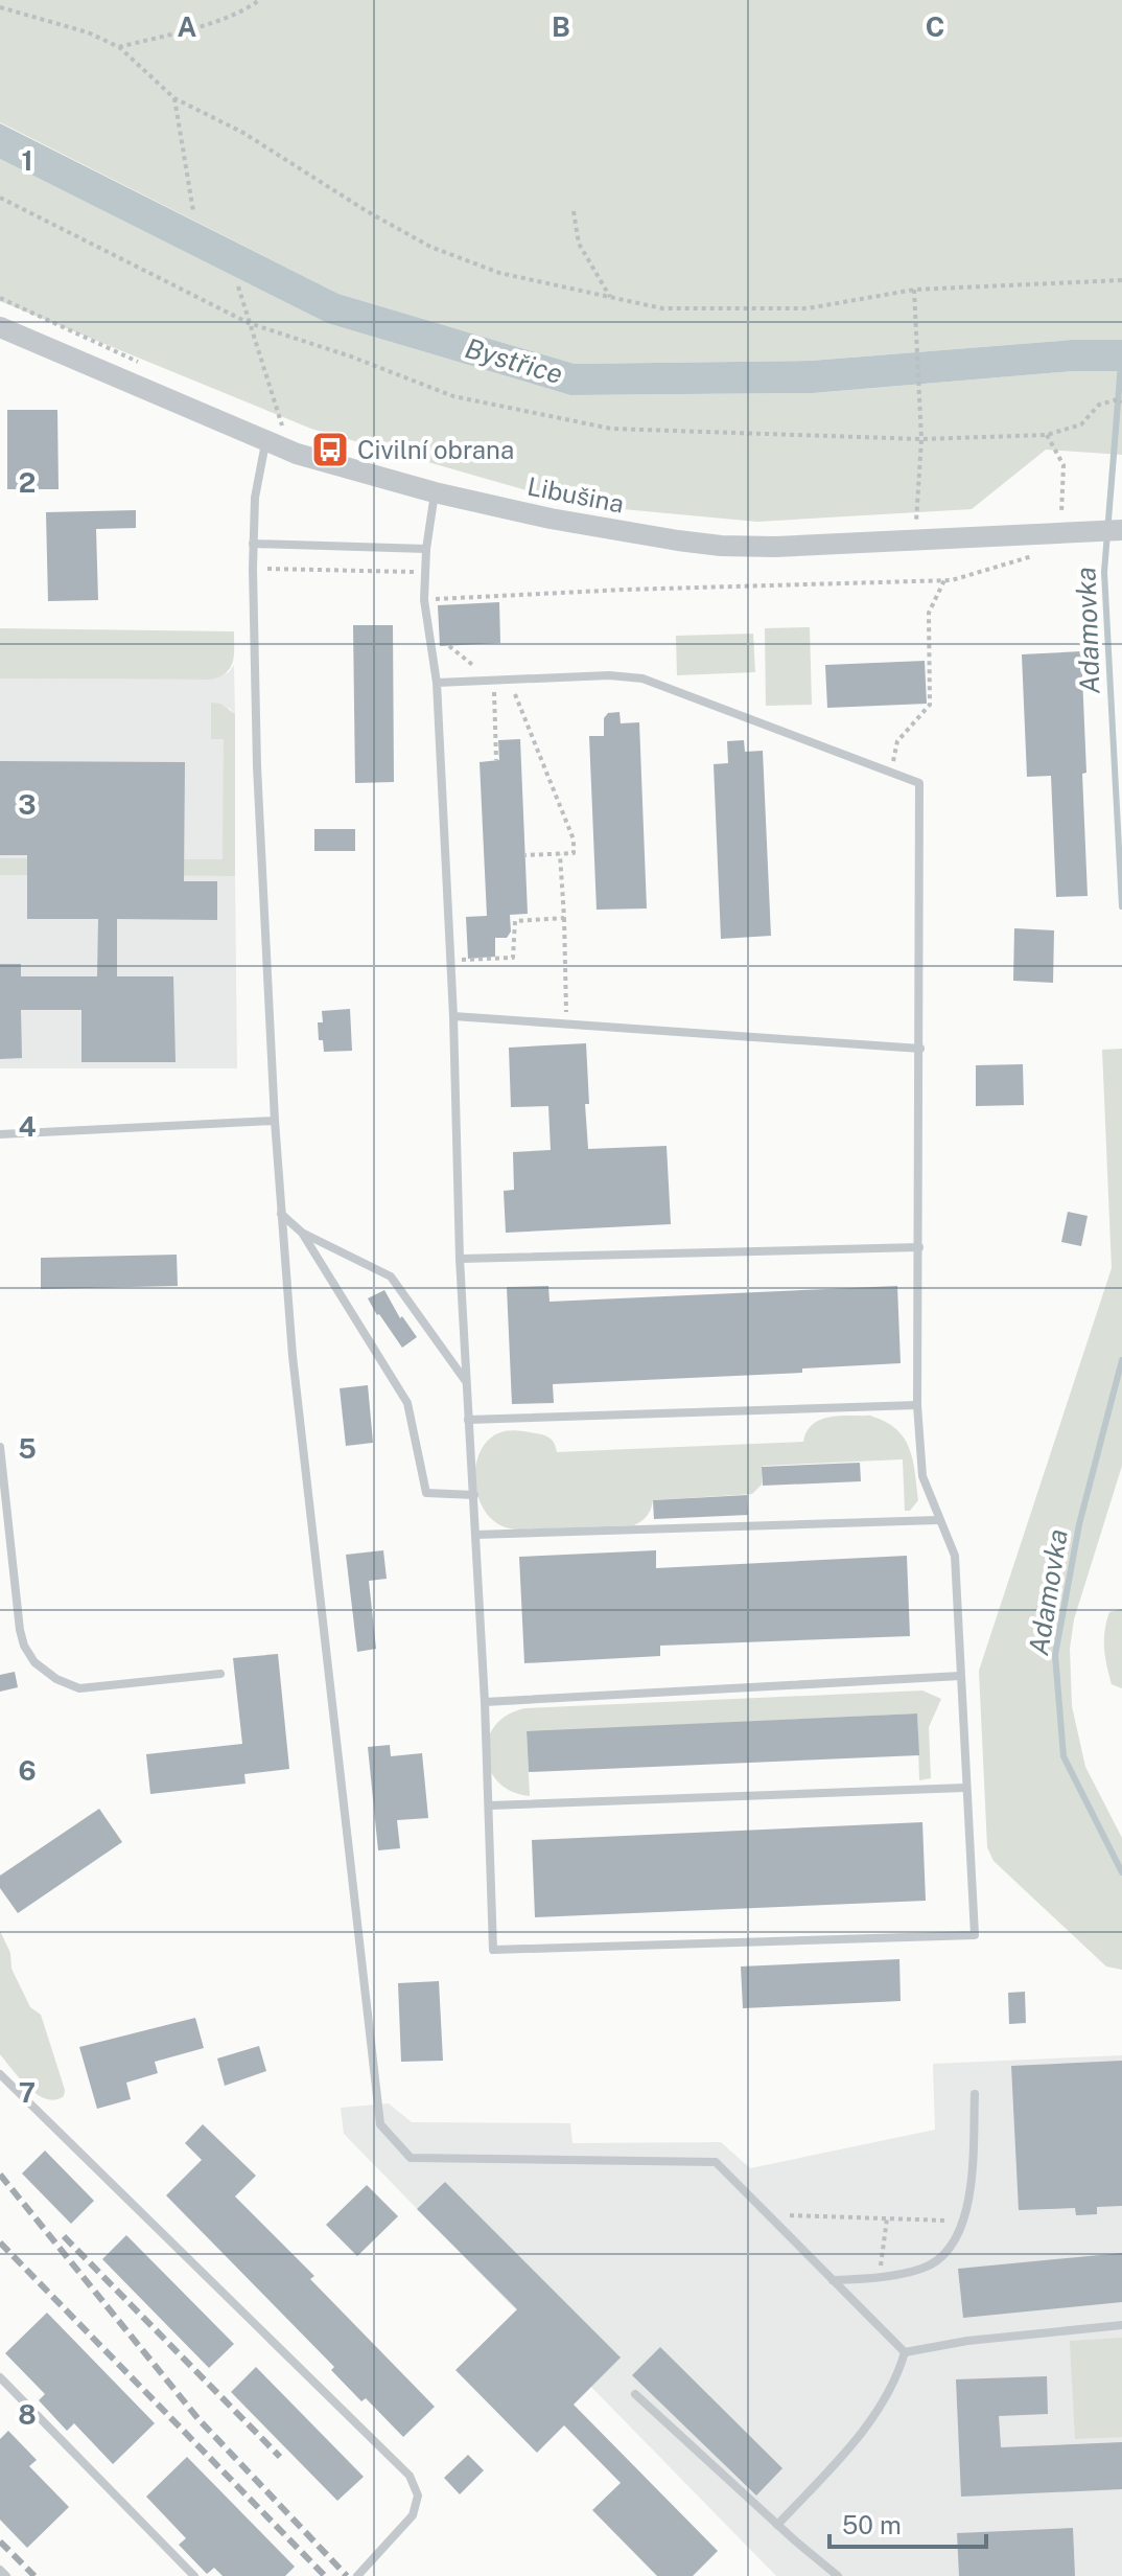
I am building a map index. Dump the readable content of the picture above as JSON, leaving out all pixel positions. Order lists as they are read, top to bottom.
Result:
{
  "streets": {
    "street": ["Libušina"]
  },
  "water": ["Bystřice", "Adamovka"],
  "places": {
    "bus stop": ["Civilní obrana"]
  },
  "scale_bar": "50 m",
  "grid": {
    "columns": ["A", "B", "C"],
    "rows": [
      "1",
      "2",
      "3",
      "4",
      "5",
      "6",
      "7",
      "8"
    ]
  }
}
